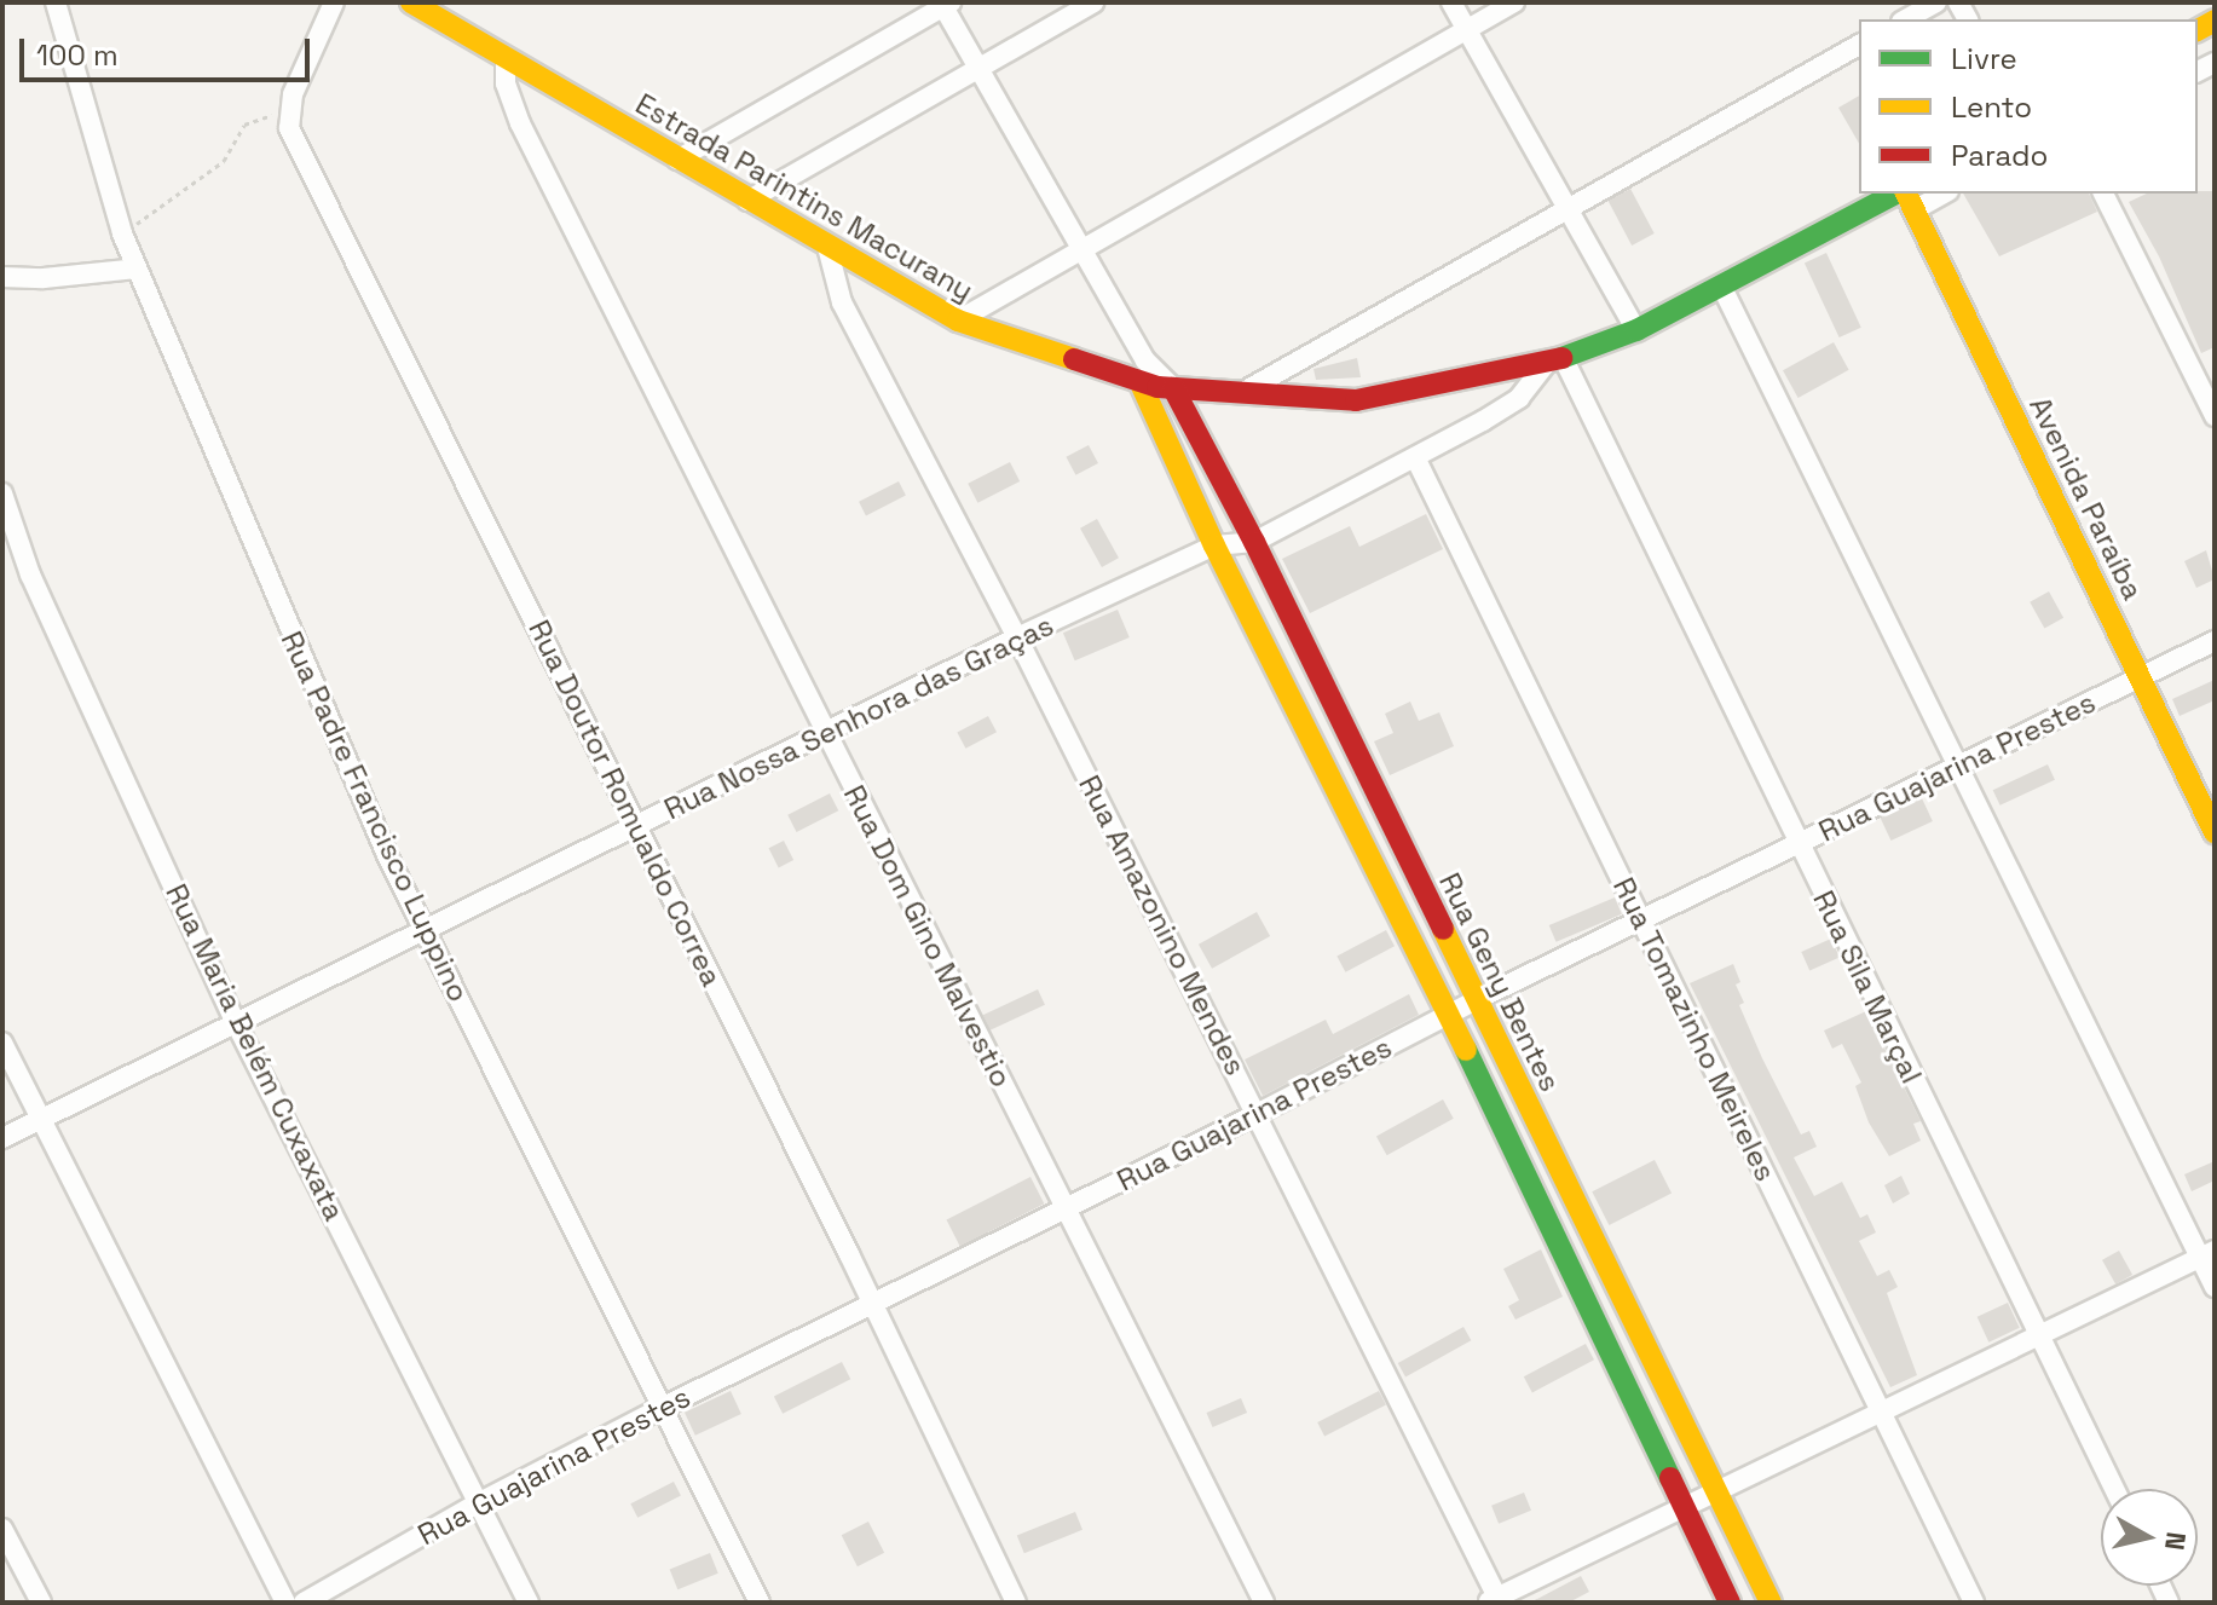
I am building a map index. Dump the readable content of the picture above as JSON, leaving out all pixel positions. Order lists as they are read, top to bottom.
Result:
{
  "streets": {
    "street": [
      "Estrada Parintins Macurany",
      "Avenida Paraíba",
      "Rua Nossa Senhora das Graças",
      "Rua Guajarina Prestes",
      "Rua Doutor Romualdo Correa",
      "Rua Padre Francisco Luppino",
      "Rua Amazonino Mendes",
      "Rua Dom Gino Malvestio",
      "Rua Geny Bentes",
      "Rua Sila Marçal",
      "Rua Tomazinho Meireles",
      "Rua Maria Belém Cuxaxata"
    ]
  },
  "crossings": [
    ["Estrada Parintins Macurany", "Avenida Paraíba"],
    ["Estrada Parintins Macurany", "Rua Nossa Senhora das Graças"],
    ["Estrada Parintins Macurany", "Rua Amazonino Mendes"],
    ["Estrada Parintins Macurany", "Rua Dom Gino Malvestio"],
    ["Estrada Parintins Macurany", "Rua Geny Bentes"],
    ["Estrada Parintins Macurany", "Rua Sila Marçal"],
    ["Avenida Paraíba", "Rua Guajarina Prestes"],
    ["Rua Nossa Senhora das Graças", "Rua Doutor Romualdo Correa"],
    ["Rua Nossa Senhora das Graças", "Rua Padre Francisco Luppino"],
    ["Rua Nossa Senhora das Graças", "Rua Amazonino Mendes"],
    ["Rua Nossa Senhora das Graças", "Rua Dom Gino Malvestio"],
    ["Rua Nossa Senhora das Graças", "Rua Geny Bentes"],
    ["Rua Nossa Senhora das Graças", "Rua Sila Marçal"],
    ["Rua Nossa Senhora das Graças", "Rua Tomazinho Meireles"],
    ["Rua Nossa Senhora das Graças", "Rua Maria Belém Cuxaxata"],
    ["Rua Guajarina Prestes", "Rua Doutor Romualdo Correa"],
    ["Rua Guajarina Prestes", "Rua Padre Francisco Luppino"],
    ["Rua Guajarina Prestes", "Rua Amazonino Mendes"],
    ["Rua Guajarina Prestes", "Rua Dom Gino Malvestio"],
    ["Rua Guajarina Prestes", "Rua Geny Bentes"],
    ["Rua Guajarina Prestes", "Rua Sila Marçal"],
    ["Rua Guajarina Prestes", "Rua Tomazinho Meireles"],
    ["Rua Guajarina Prestes", "Rua Maria Belém Cuxaxata"]
  ],
  "legend": ["Livre", "Lento", "Parado"],
  "scale_bar": "100 m",
  "north": "right"
}
